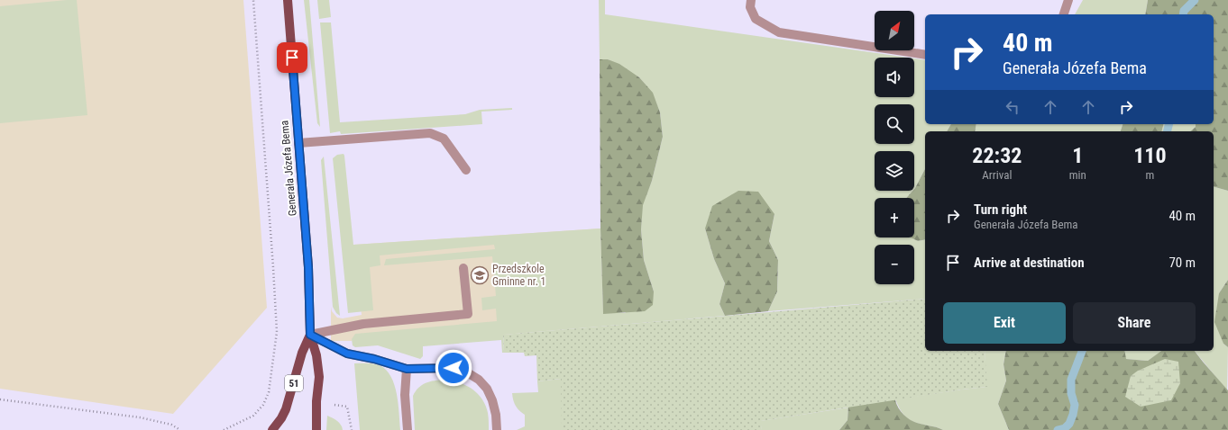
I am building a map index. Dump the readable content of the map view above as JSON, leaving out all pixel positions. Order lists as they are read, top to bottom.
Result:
{
  "streets": {
    "main road": ["Generała Józefa Bema", "51"]
  },
  "places": {
    "school or university": ["Przedszkole Gminne nr. 1"]
  },
  "north": "top right",
  "page": {
    "map_buttons": ["+", "−"],
    "turn": ["40 m", "Generała Józefa Bema"],
    "eta": [
      "22:32",
      "Arrival",
      "1",
      "min",
      "110",
      "m"
    ],
    "list": [
      {
        "name": "Turn right",
        "note": "Generała Józefa Bema",
        "value": "40 m"
      },
      {
        "name": "Arrive at destination",
        "value": "70 m"
      }
    ],
    "buttons": ["Exit", "Share"]
  }
}
